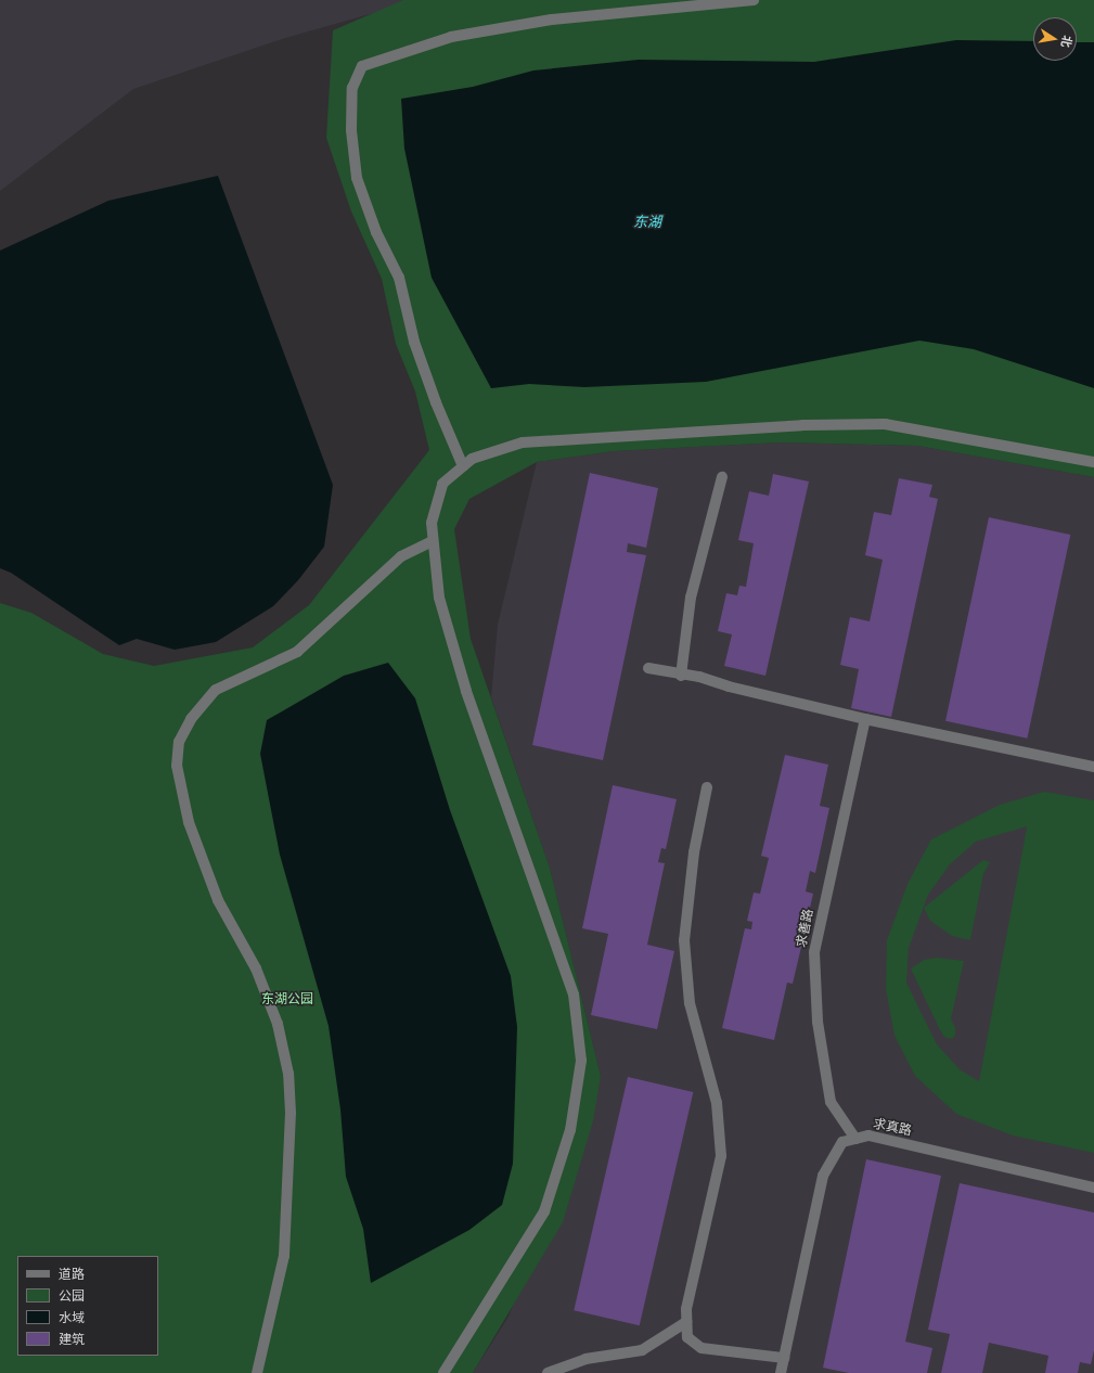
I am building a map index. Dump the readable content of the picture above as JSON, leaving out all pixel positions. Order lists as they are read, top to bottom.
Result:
{
  "streets": {
    "street": ["求善路", "求真路"]
  },
  "crossings": [
    ["求善路", "求真路"]
  ],
  "water": ["东湖"],
  "parks": ["东湖公园"],
  "legend": [
    "道路",
    "公园",
    "水域",
    "建筑"
  ],
  "north": "right"
}
